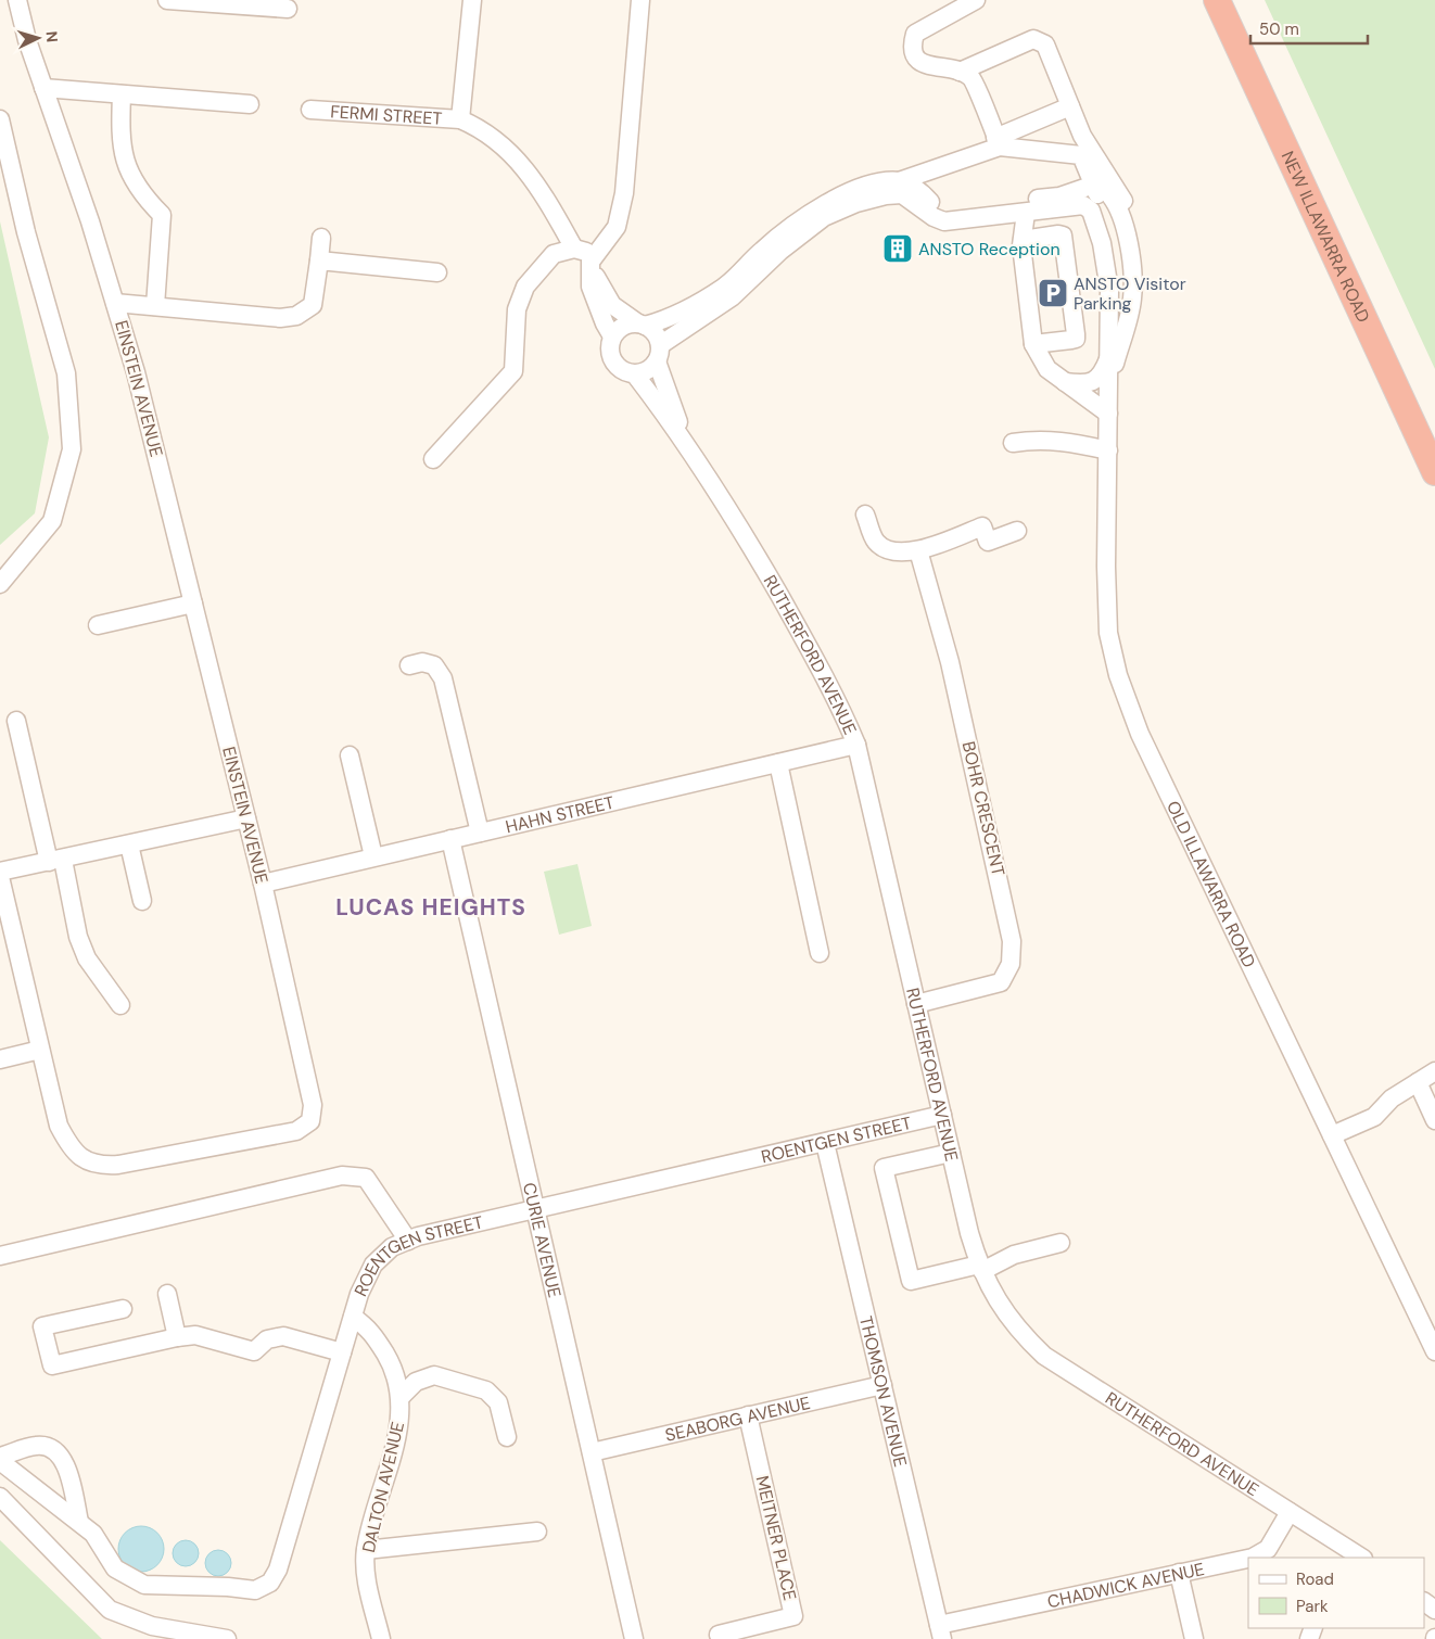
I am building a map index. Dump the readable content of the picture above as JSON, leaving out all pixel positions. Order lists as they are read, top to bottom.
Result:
{
  "streets": {
    "highway": ["NEW ILLAWARRA ROAD"],
    "lane": [
      "FERMI STREET",
      "EINSTEIN AVENUE",
      "RUTHERFORD AVENUE",
      "BOHR CRESCENT",
      "HAHN STREET",
      "OLD ILLAWARRA ROAD",
      "ROENTGEN STREET",
      "CURIE AVENUE",
      "THOMSON AVENUE",
      "SEABORG AVENUE",
      "DALTON AVENUE",
      "MEITNER PLACE",
      "CHADWICK AVENUE"
    ]
  },
  "crossings": [
    ["EINSTEIN AVENUE", "HAHN STREET"],
    ["RUTHERFORD AVENUE", "BOHR CRESCENT"],
    ["RUTHERFORD AVENUE", "HAHN STREET"],
    ["RUTHERFORD AVENUE", "ROENTGEN STREET"],
    ["RUTHERFORD AVENUE", "CHADWICK AVENUE"],
    ["HAHN STREET", "CURIE AVENUE"],
    ["ROENTGEN STREET", "CURIE AVENUE"],
    ["ROENTGEN STREET", "THOMSON AVENUE"],
    ["ROENTGEN STREET", "DALTON AVENUE"],
    ["CURIE AVENUE", "SEABORG AVENUE"],
    ["THOMSON AVENUE", "SEABORG AVENUE"],
    ["THOMSON AVENUE", "CHADWICK AVENUE"],
    ["SEABORG AVENUE", "MEITNER PLACE"]
  ],
  "districts": ["LUCAS HEIGHTS"],
  "places": {
    "building": ["ANSTO Reception"],
    "parking": ["ANSTO Visitor Parking"]
  },
  "legend": ["Road", "Park"],
  "scale_bar": "50 m",
  "north": "right"
}
